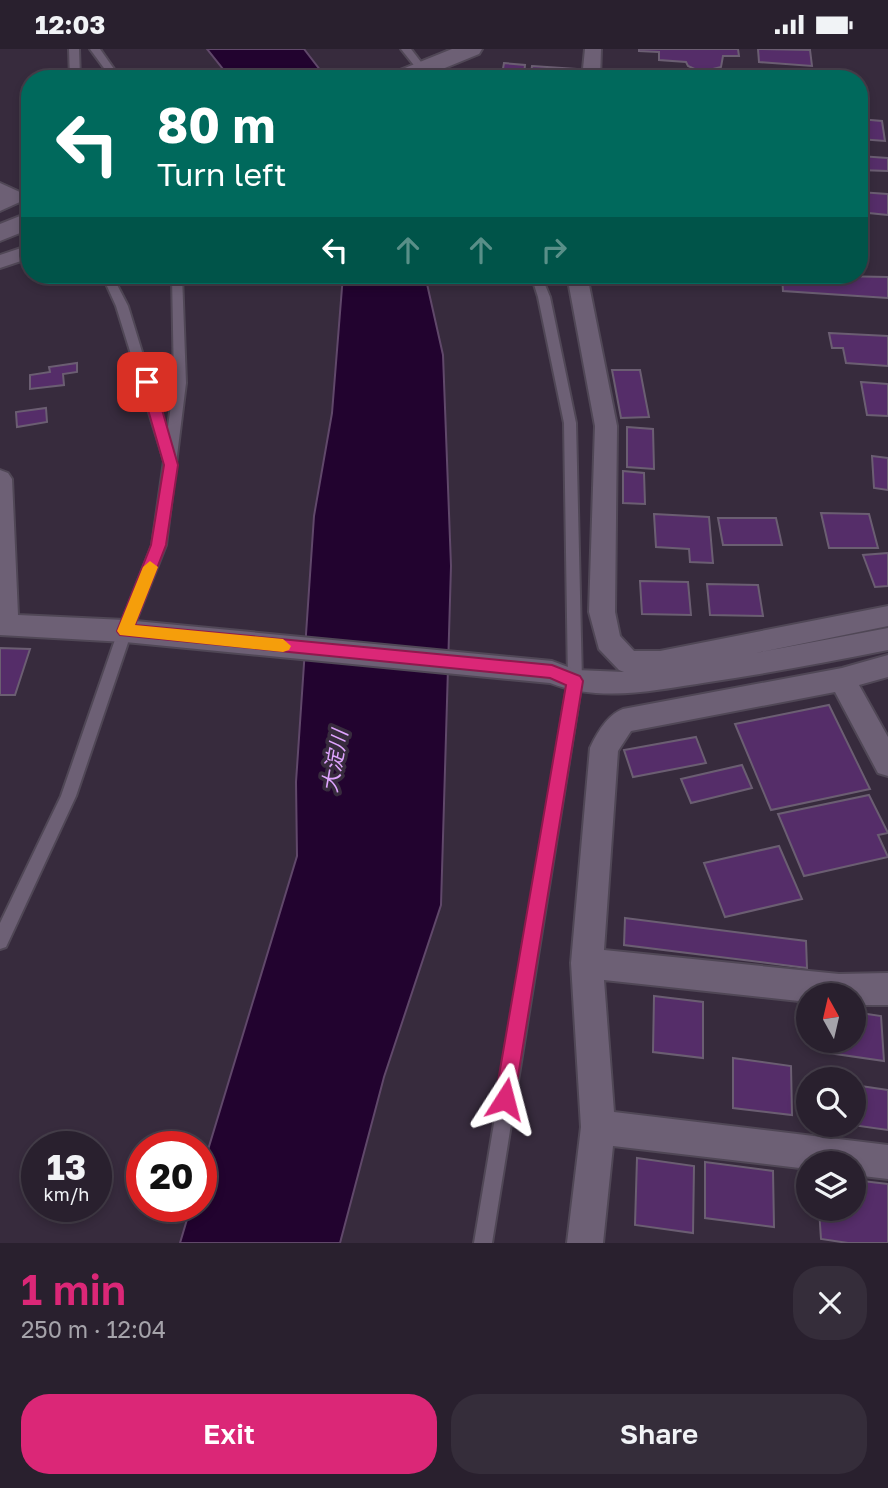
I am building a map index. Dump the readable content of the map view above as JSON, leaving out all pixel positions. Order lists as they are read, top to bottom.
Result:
{
  "water": ["大淀川"],
  "north": "top",
  "page": {
    "status": "12:03",
    "turn": ["80 m", "Turn left"],
    "speed": "13 km/h",
    "limit": "20",
    "heading": ["1 min", "250 m · 12:04"],
    "buttons": ["Exit", "Share"]
  }
}
